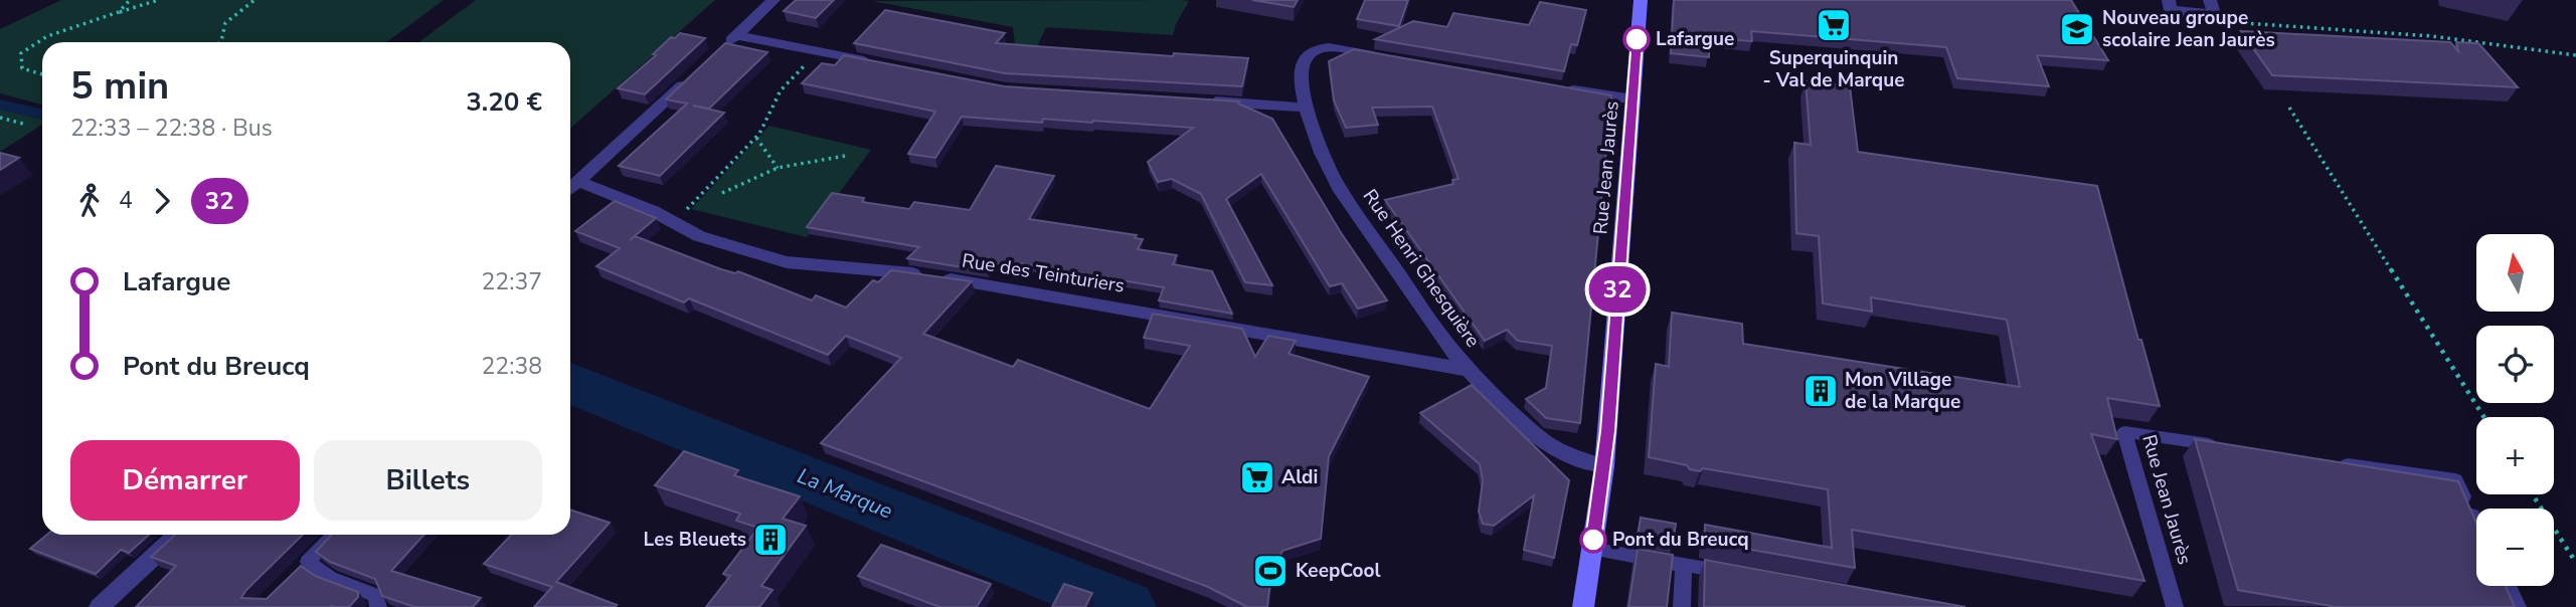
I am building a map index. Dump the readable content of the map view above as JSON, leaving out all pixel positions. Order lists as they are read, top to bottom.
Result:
{
  "streets": {
    "main road": ["Rue Jean Jaurès"],
    "street": ["Rue Henri Ghesquière", "Rue des Teinturiers"]
  },
  "crossings": [
    ["Rue Jean Jaurès", "Rue Henri Ghesquière"],
    ["Rue Henri Ghesquière", "Rue des Teinturiers"]
  ],
  "water": ["La Marque"],
  "places": {
    "supermarket": ["Superquinquin - Val de Marque", "Aldi"],
    "school or university": ["Nouveau groupe scolaire Jean Jaurès"],
    "other": ["Lafargue", "Pont du Breucq"],
    "building": ["Mon Village de la Marque", "Les Bleuets"],
    "sports": ["KeepCool"]
  },
  "lines": ["bus line 32"],
  "north": "top",
  "page": {
    "on_map": "32",
    "heading": ["5 min", "22:33 – 22:38 · Bus", "3.20 €"],
    "legs": ["4", "32"],
    "map_buttons": ["+", "−"],
    "list": [
      {
        "name": "Lafargue",
        "value": "22:37"
      },
      {
        "name": "Pont du Breucq",
        "value": "22:38"
      }
    ],
    "buttons": ["Démarrer", "Billets"]
  }
}
